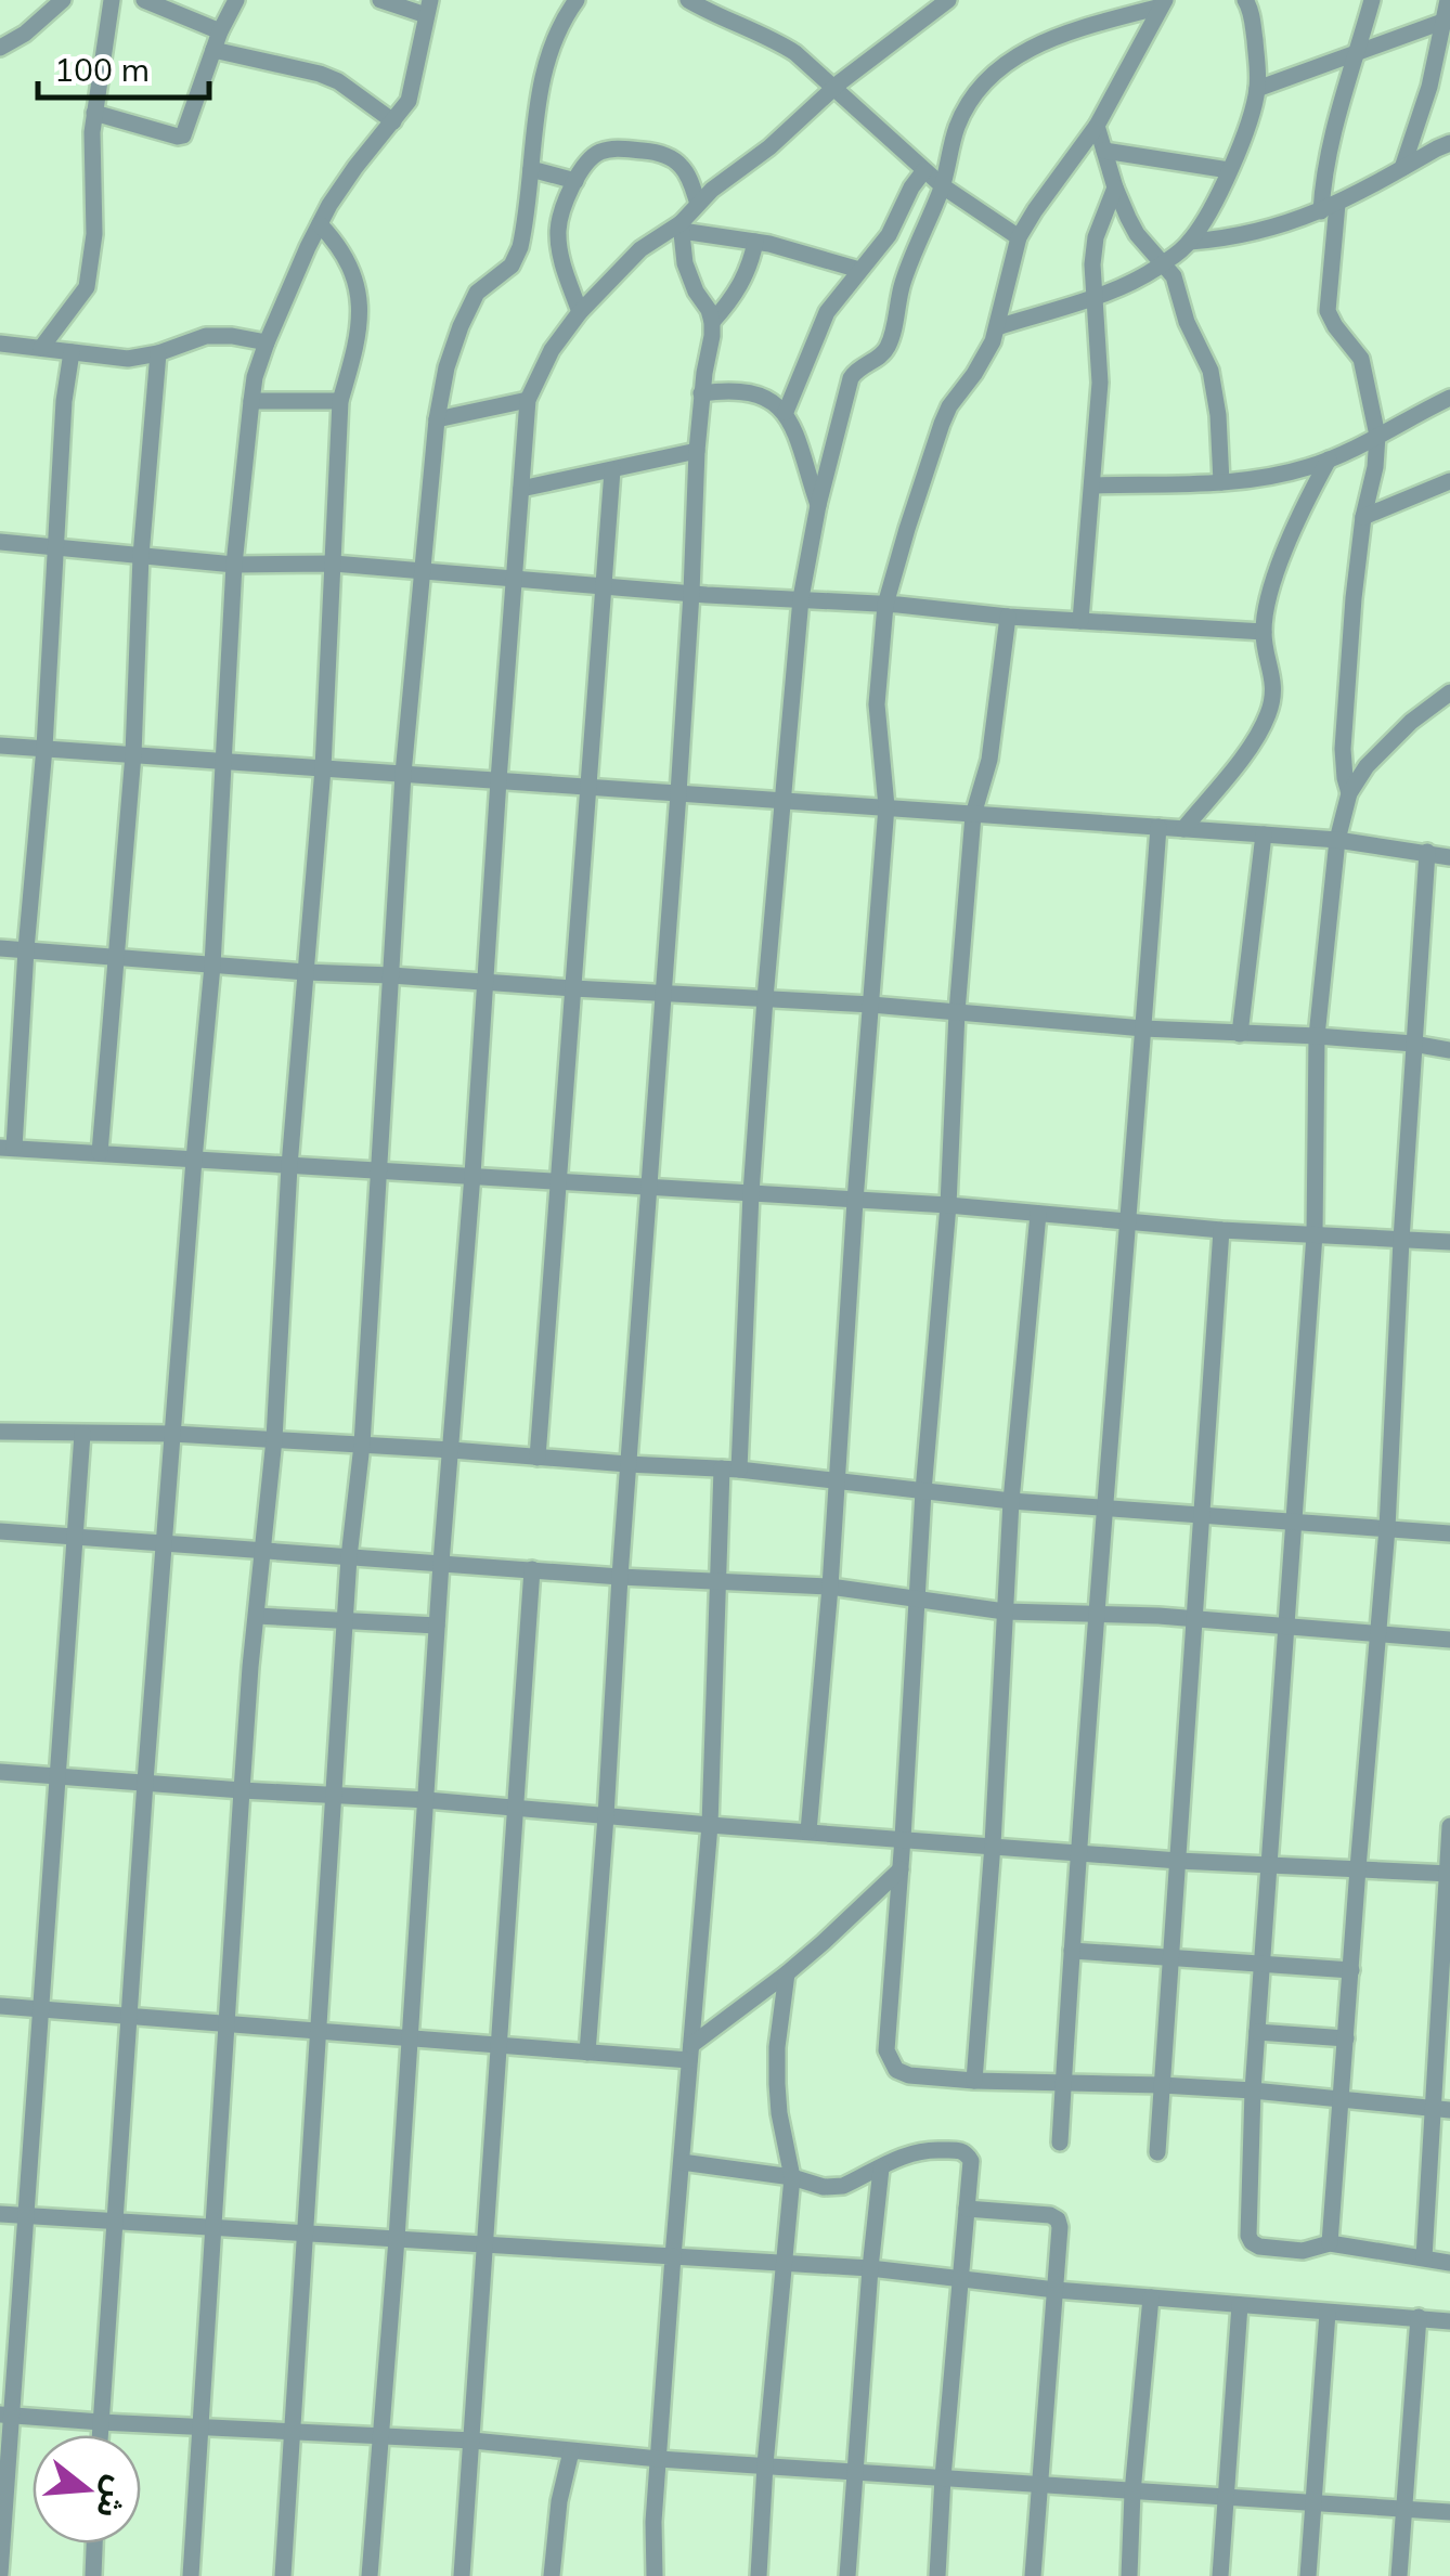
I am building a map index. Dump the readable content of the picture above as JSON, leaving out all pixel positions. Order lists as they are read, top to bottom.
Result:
{
  "scale_bar": "100 m",
  "north": "right"
}
